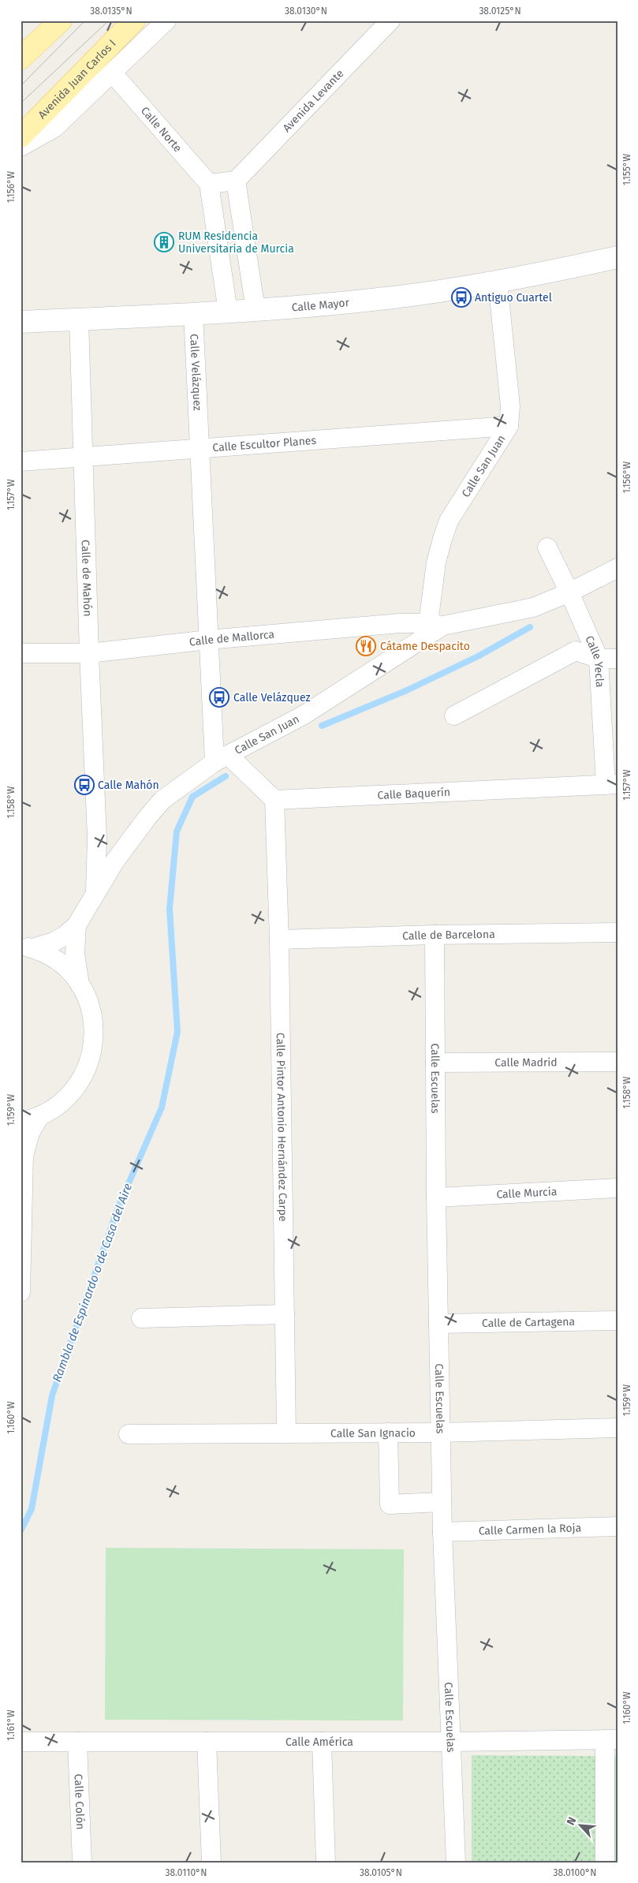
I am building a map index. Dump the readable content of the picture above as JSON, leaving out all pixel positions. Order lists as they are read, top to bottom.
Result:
{
  "streets": {
    "main road": ["Avenida Juan Carlos I", "Calle Mayor"],
    "street": [
      "Avenida Levante",
      "Calle Norte",
      "Calle Velázquez",
      "Calle Escultor Planes",
      "Calle San Juan",
      "Calle de Mahón",
      "Calle de Mallorca",
      "Calle Yecla",
      "Calle Baquerín",
      "Calle de Barcelona",
      "Calle Madrid",
      "Calle Escuelas",
      "Calle Pintor Antonio Hernández Carpe",
      "Calle Murcia",
      "Calle de Cartagena",
      "Calle San Ignacio",
      "Calle Carmen la Roja",
      "Calle América",
      "Calle Colón"
    ]
  },
  "crossings": [
    ["Calle Mayor", "Calle Velázquez"],
    ["Calle Mayor", "Calle San Juan"],
    ["Calle Mayor", "Calle de Mahón"],
    ["Calle Velázquez", "Calle Escultor Planes"],
    ["Calle Velázquez", "Calle San Juan"],
    ["Calle Velázquez", "Calle de Mallorca"],
    ["Calle Escultor Planes", "Calle San Juan"],
    ["Calle Escultor Planes", "Calle de Mahón"],
    ["Calle San Juan", "Calle de Mahón"],
    ["Calle San Juan", "Calle de Mallorca"],
    ["Calle San Juan", "Calle Yecla"],
    ["Calle de Mahón", "Calle de Mallorca"],
    ["Calle Yecla", "Calle Baquerín"],
    ["Calle Baquerín", "Calle Pintor Antonio Hernández Carpe"],
    ["Calle de Barcelona", "Calle Escuelas"],
    ["Calle de Barcelona", "Calle Pintor Antonio Hernández Carpe"],
    ["Calle Madrid", "Calle Escuelas"],
    ["Calle Escuelas", "Calle Murcia"],
    ["Calle Escuelas", "Calle de Cartagena"],
    ["Calle Escuelas", "Calle San Ignacio"],
    ["Calle Escuelas", "Calle Carmen la Roja"],
    ["Calle Escuelas", "Calle América"],
    ["Calle Pintor Antonio Hernández Carpe", "Calle San Ignacio"],
    ["Calle América", "Calle Colón"]
  ],
  "water": ["Rambla de Espinardo o de Casa del Aire"],
  "places": {
    "building": ["RUM Residencia Universitaria de Murcia"],
    "bus stop": ["Antiguo Cuartel", "Calle Velázquez", "Calle Mahón"],
    "restaurant": ["Cátame Despacito"]
  },
  "north": "top left",
  "coordinates": [
    "38.0135°N",
    "38.0130°N",
    "38.0125°N",
    "1.155°W",
    "1.156°W",
    "1.157°W",
    "1.158°W",
    "1.159°W",
    "1.160°W",
    "1.161°W",
    "38.0110°N",
    "38.0105°N",
    "38.0100°N"
  ]
}
